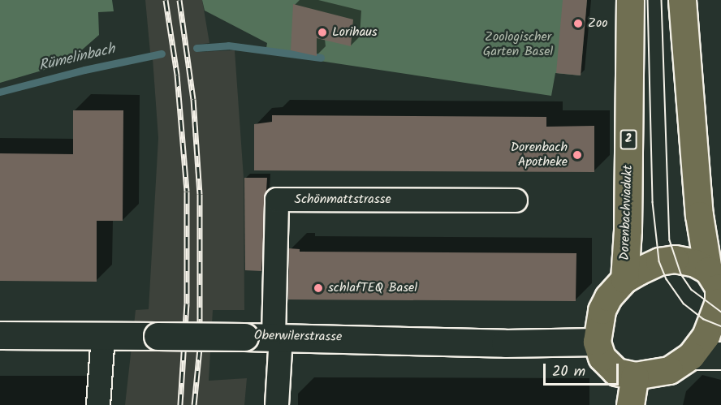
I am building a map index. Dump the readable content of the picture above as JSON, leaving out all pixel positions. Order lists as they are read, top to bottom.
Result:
{
  "streets": {
    "main road": ["2", "Dorenbachviadukt", "Oberwilerstrasse"],
    "street": ["Schönmattstrasse"]
  },
  "crossings": [
    ["Schönmattstrasse", "Oberwilerstrasse"],
    ["Dorenbachviadukt", "Oberwilerstrasse"]
  ],
  "water": ["Rümelinbach"],
  "parks": ["Zoologischer Garten Basel"],
  "places": [
    "Zoo",
    "Lorihaus",
    "Dorenbach Apotheke",
    "schlafTEQ Basel"
  ],
  "scale_bar": "20 m"
}
